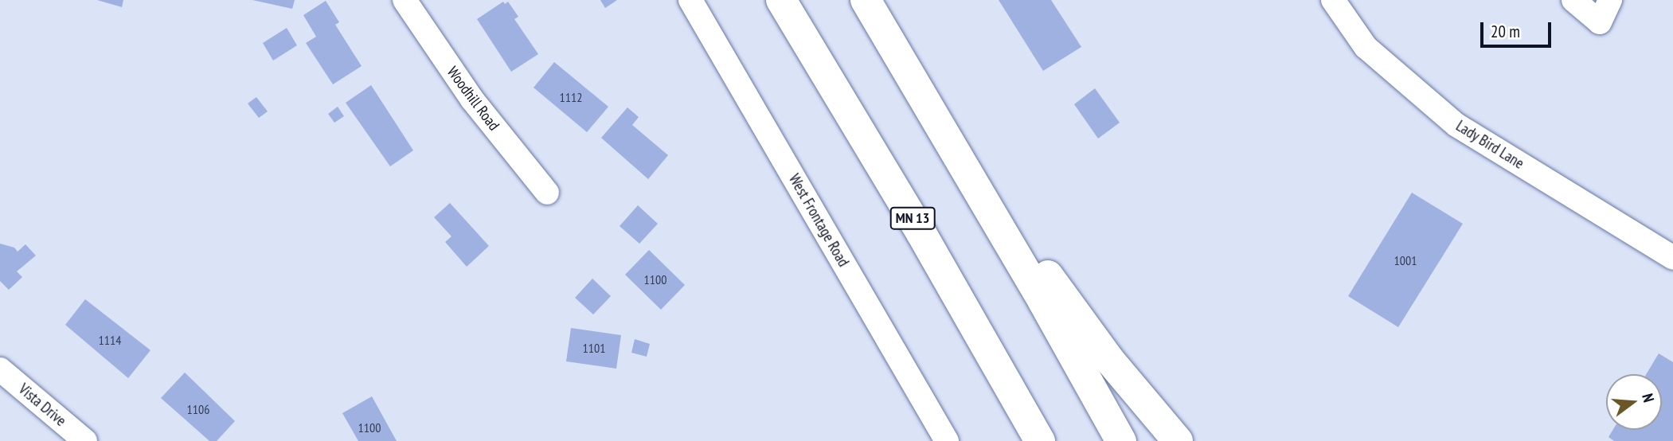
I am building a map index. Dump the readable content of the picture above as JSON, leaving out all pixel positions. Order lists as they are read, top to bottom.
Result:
{
  "streets": {
    "highway": ["MN 13"],
    "street": [
      "Woodhill Road",
      "Lady Bird Lane",
      "West Frontage Road",
      "Vista Drive"
    ]
  },
  "house_numbers": [
    "1112",
    "1001",
    "1100",
    "1114",
    "1101",
    "1106",
    "1100"
  ],
  "scale_bar": "20 m",
  "north": "right"
}
